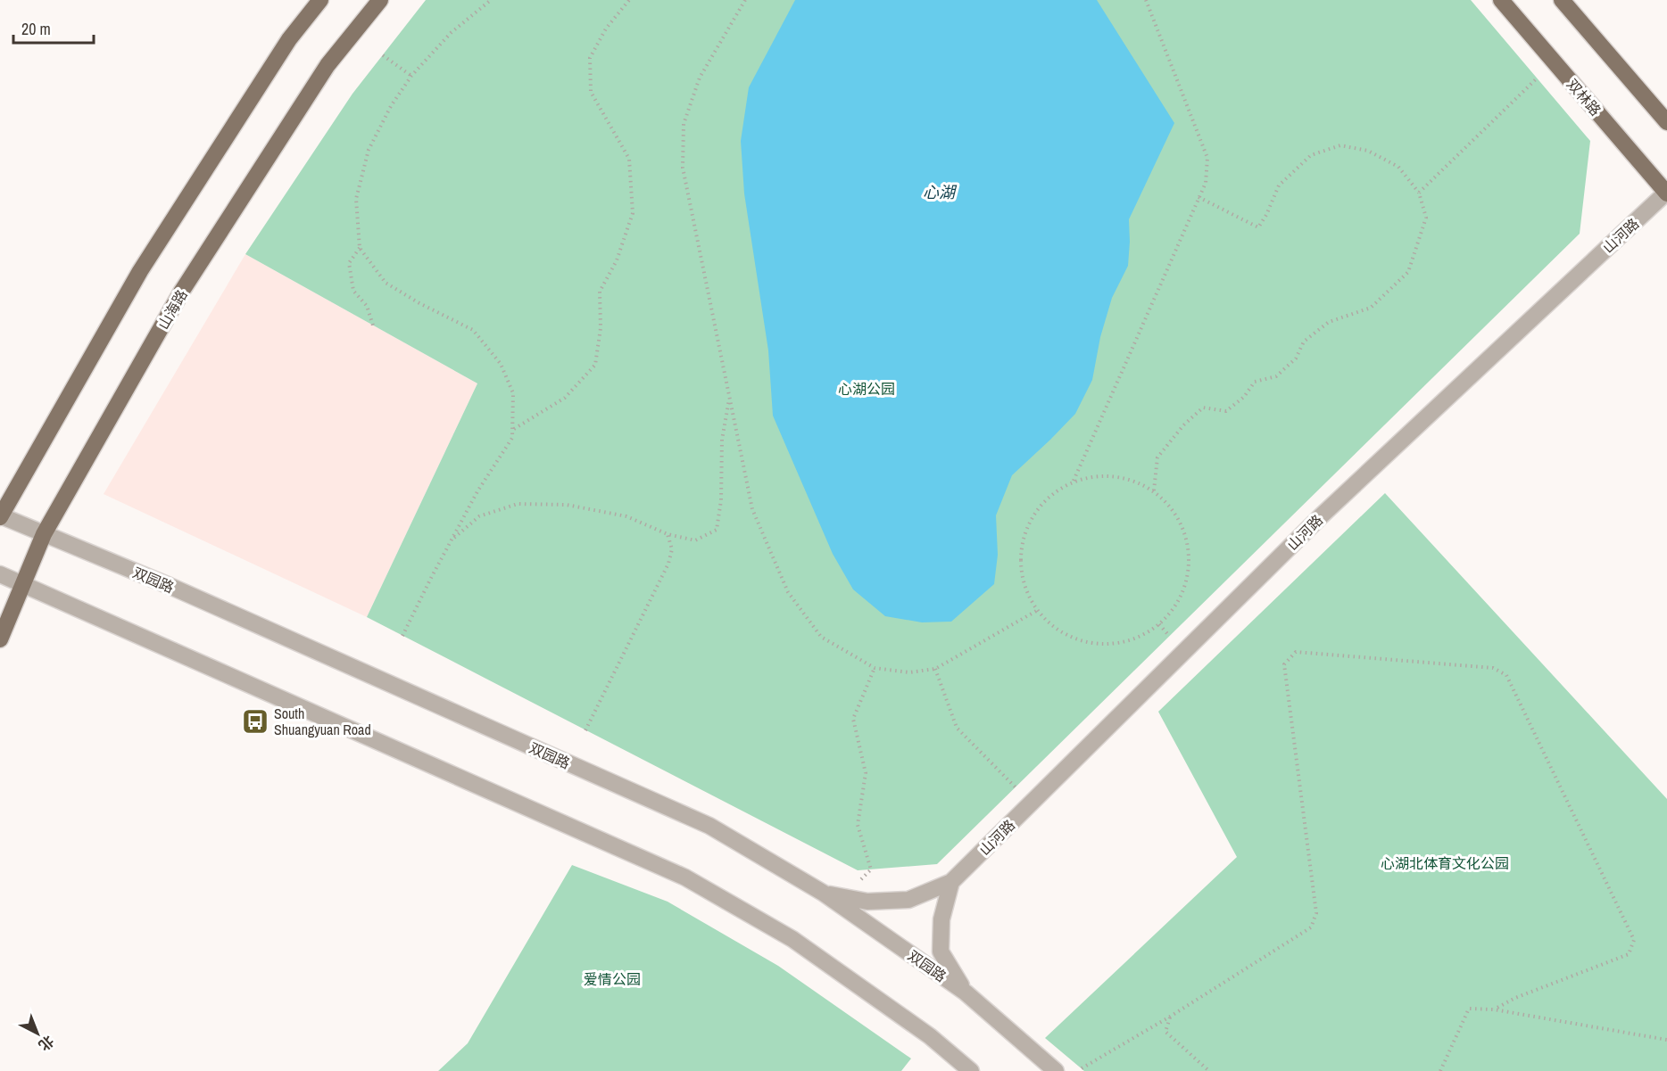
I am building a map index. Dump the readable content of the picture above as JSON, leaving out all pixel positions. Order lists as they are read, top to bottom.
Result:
{
  "streets": {
    "main road": ["双林路", "山海路"],
    "street": ["山河路", "双园路"]
  },
  "crossings": [
    ["双林路", "山河路"],
    ["山海路", "双园路"]
  ],
  "water": ["心湖"],
  "parks": ["心湖公园", "心湖北体育文化公园", "爱情公园"],
  "places": {
    "bus stop": ["South Shuangyuan Road"]
  },
  "scale_bar": "20 m",
  "north": "bottom right"
}
